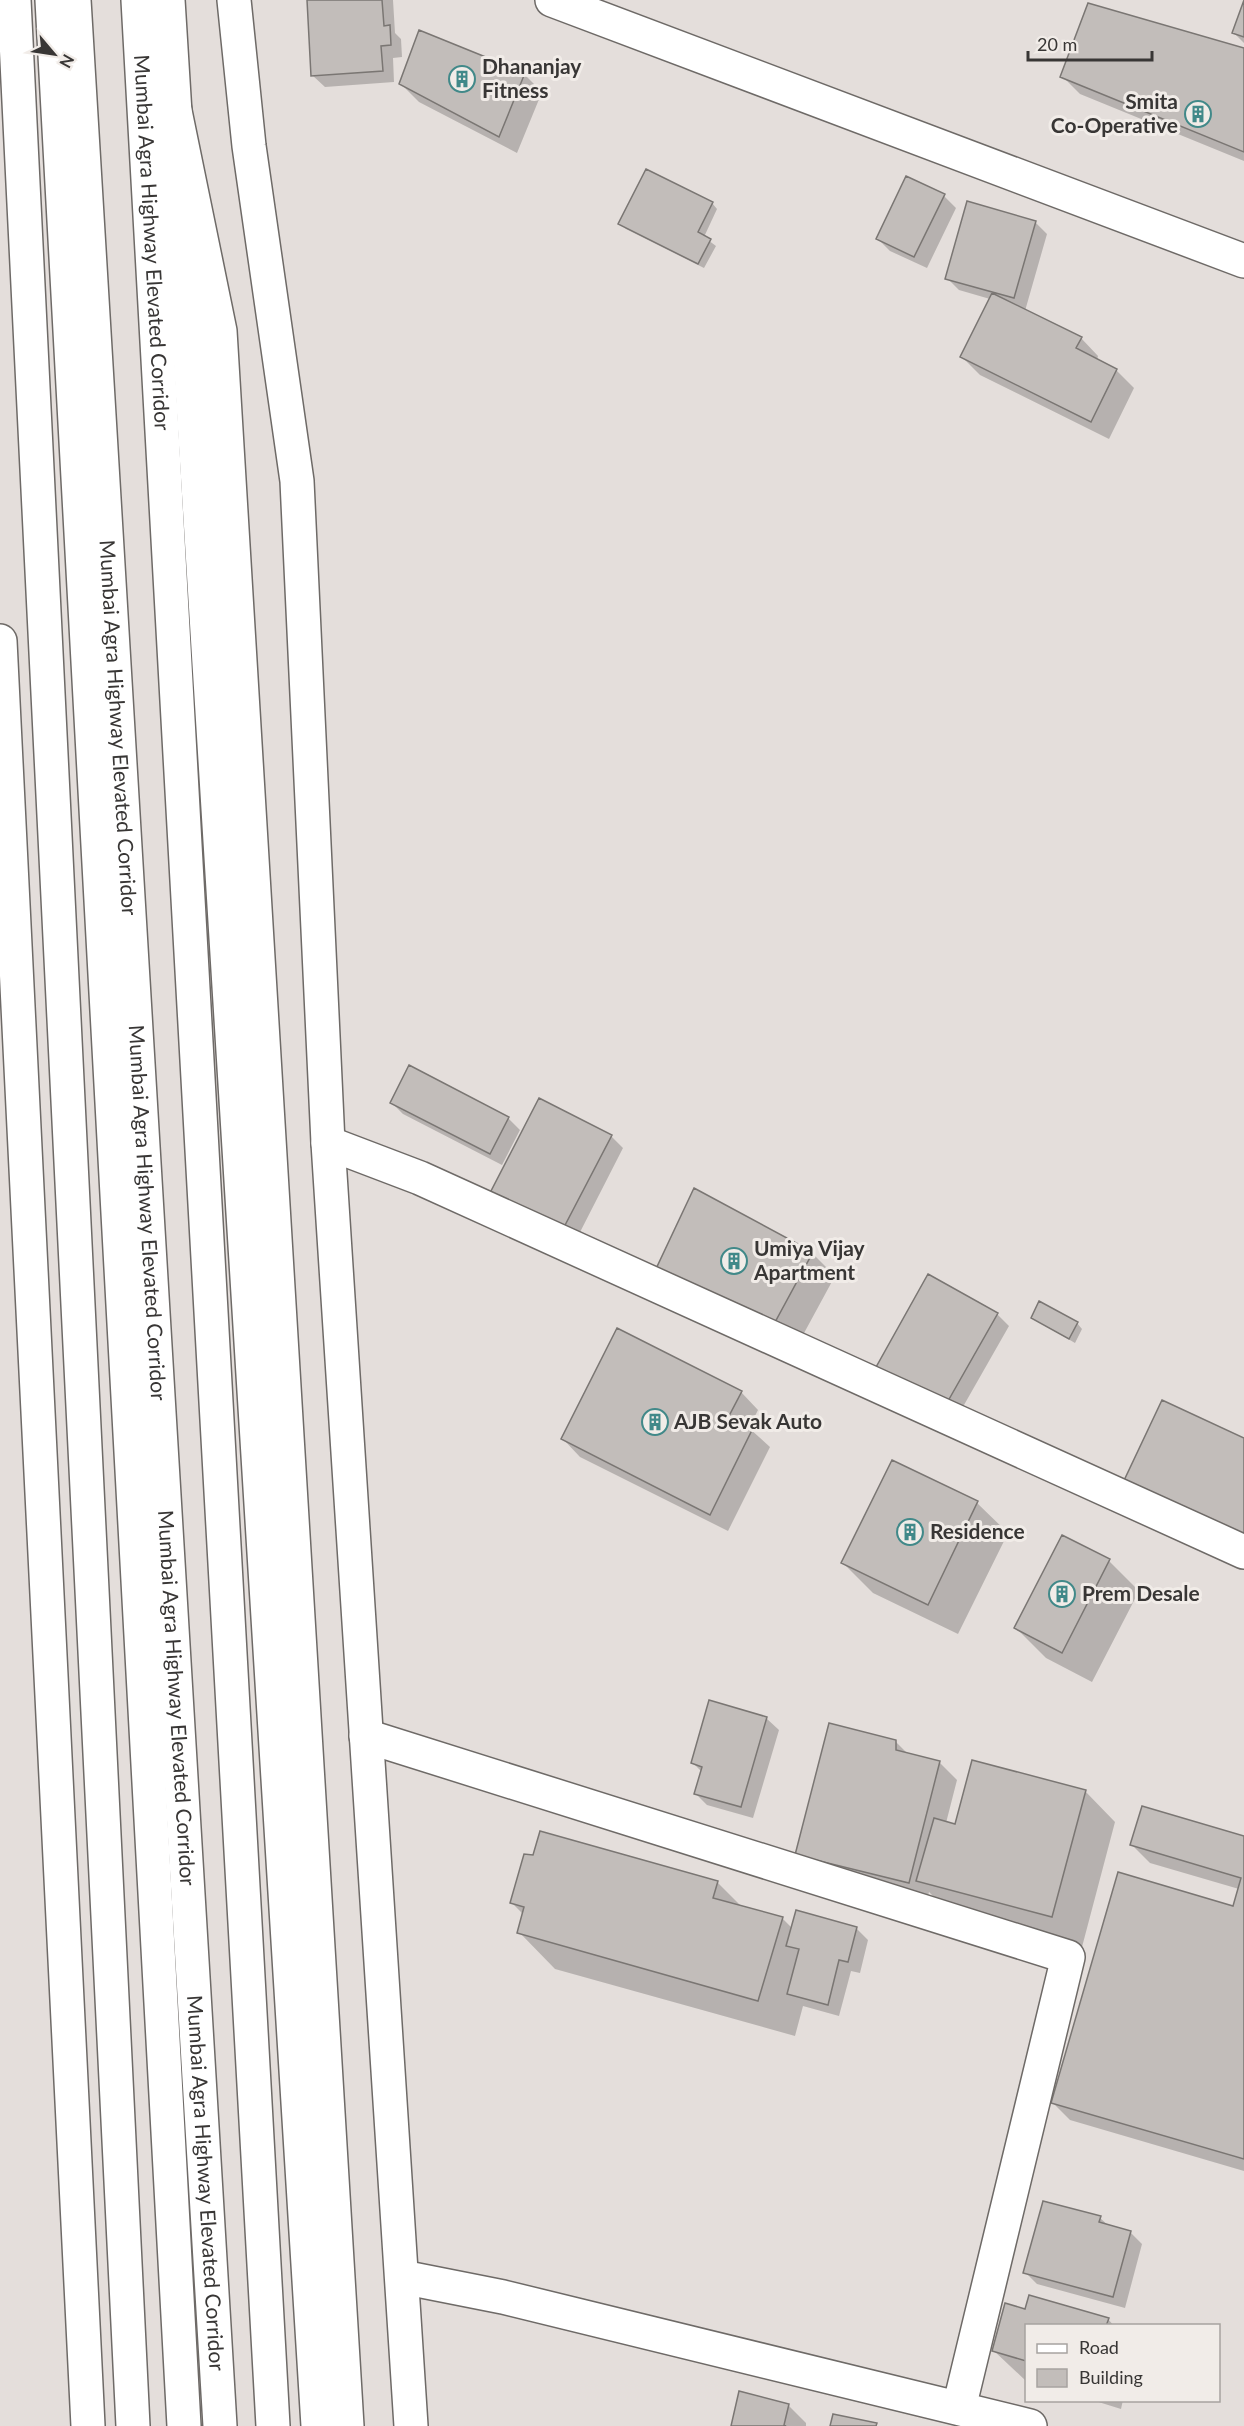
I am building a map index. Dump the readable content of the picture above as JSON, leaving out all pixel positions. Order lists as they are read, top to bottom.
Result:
{
  "streets": {
    "main road": ["Mumbai Agra Highway Elevated Corridor"]
  },
  "places": {
    "building": [
      "Dhananjay Fitness",
      "Smita Co-Operative",
      "Umiya Vijay Apartment",
      "AJB Sevak Auto",
      "Residence",
      "Prem Desale"
    ]
  },
  "legend": ["Road", "Building"],
  "scale_bar": "20 m",
  "north": "bottom right"
}
